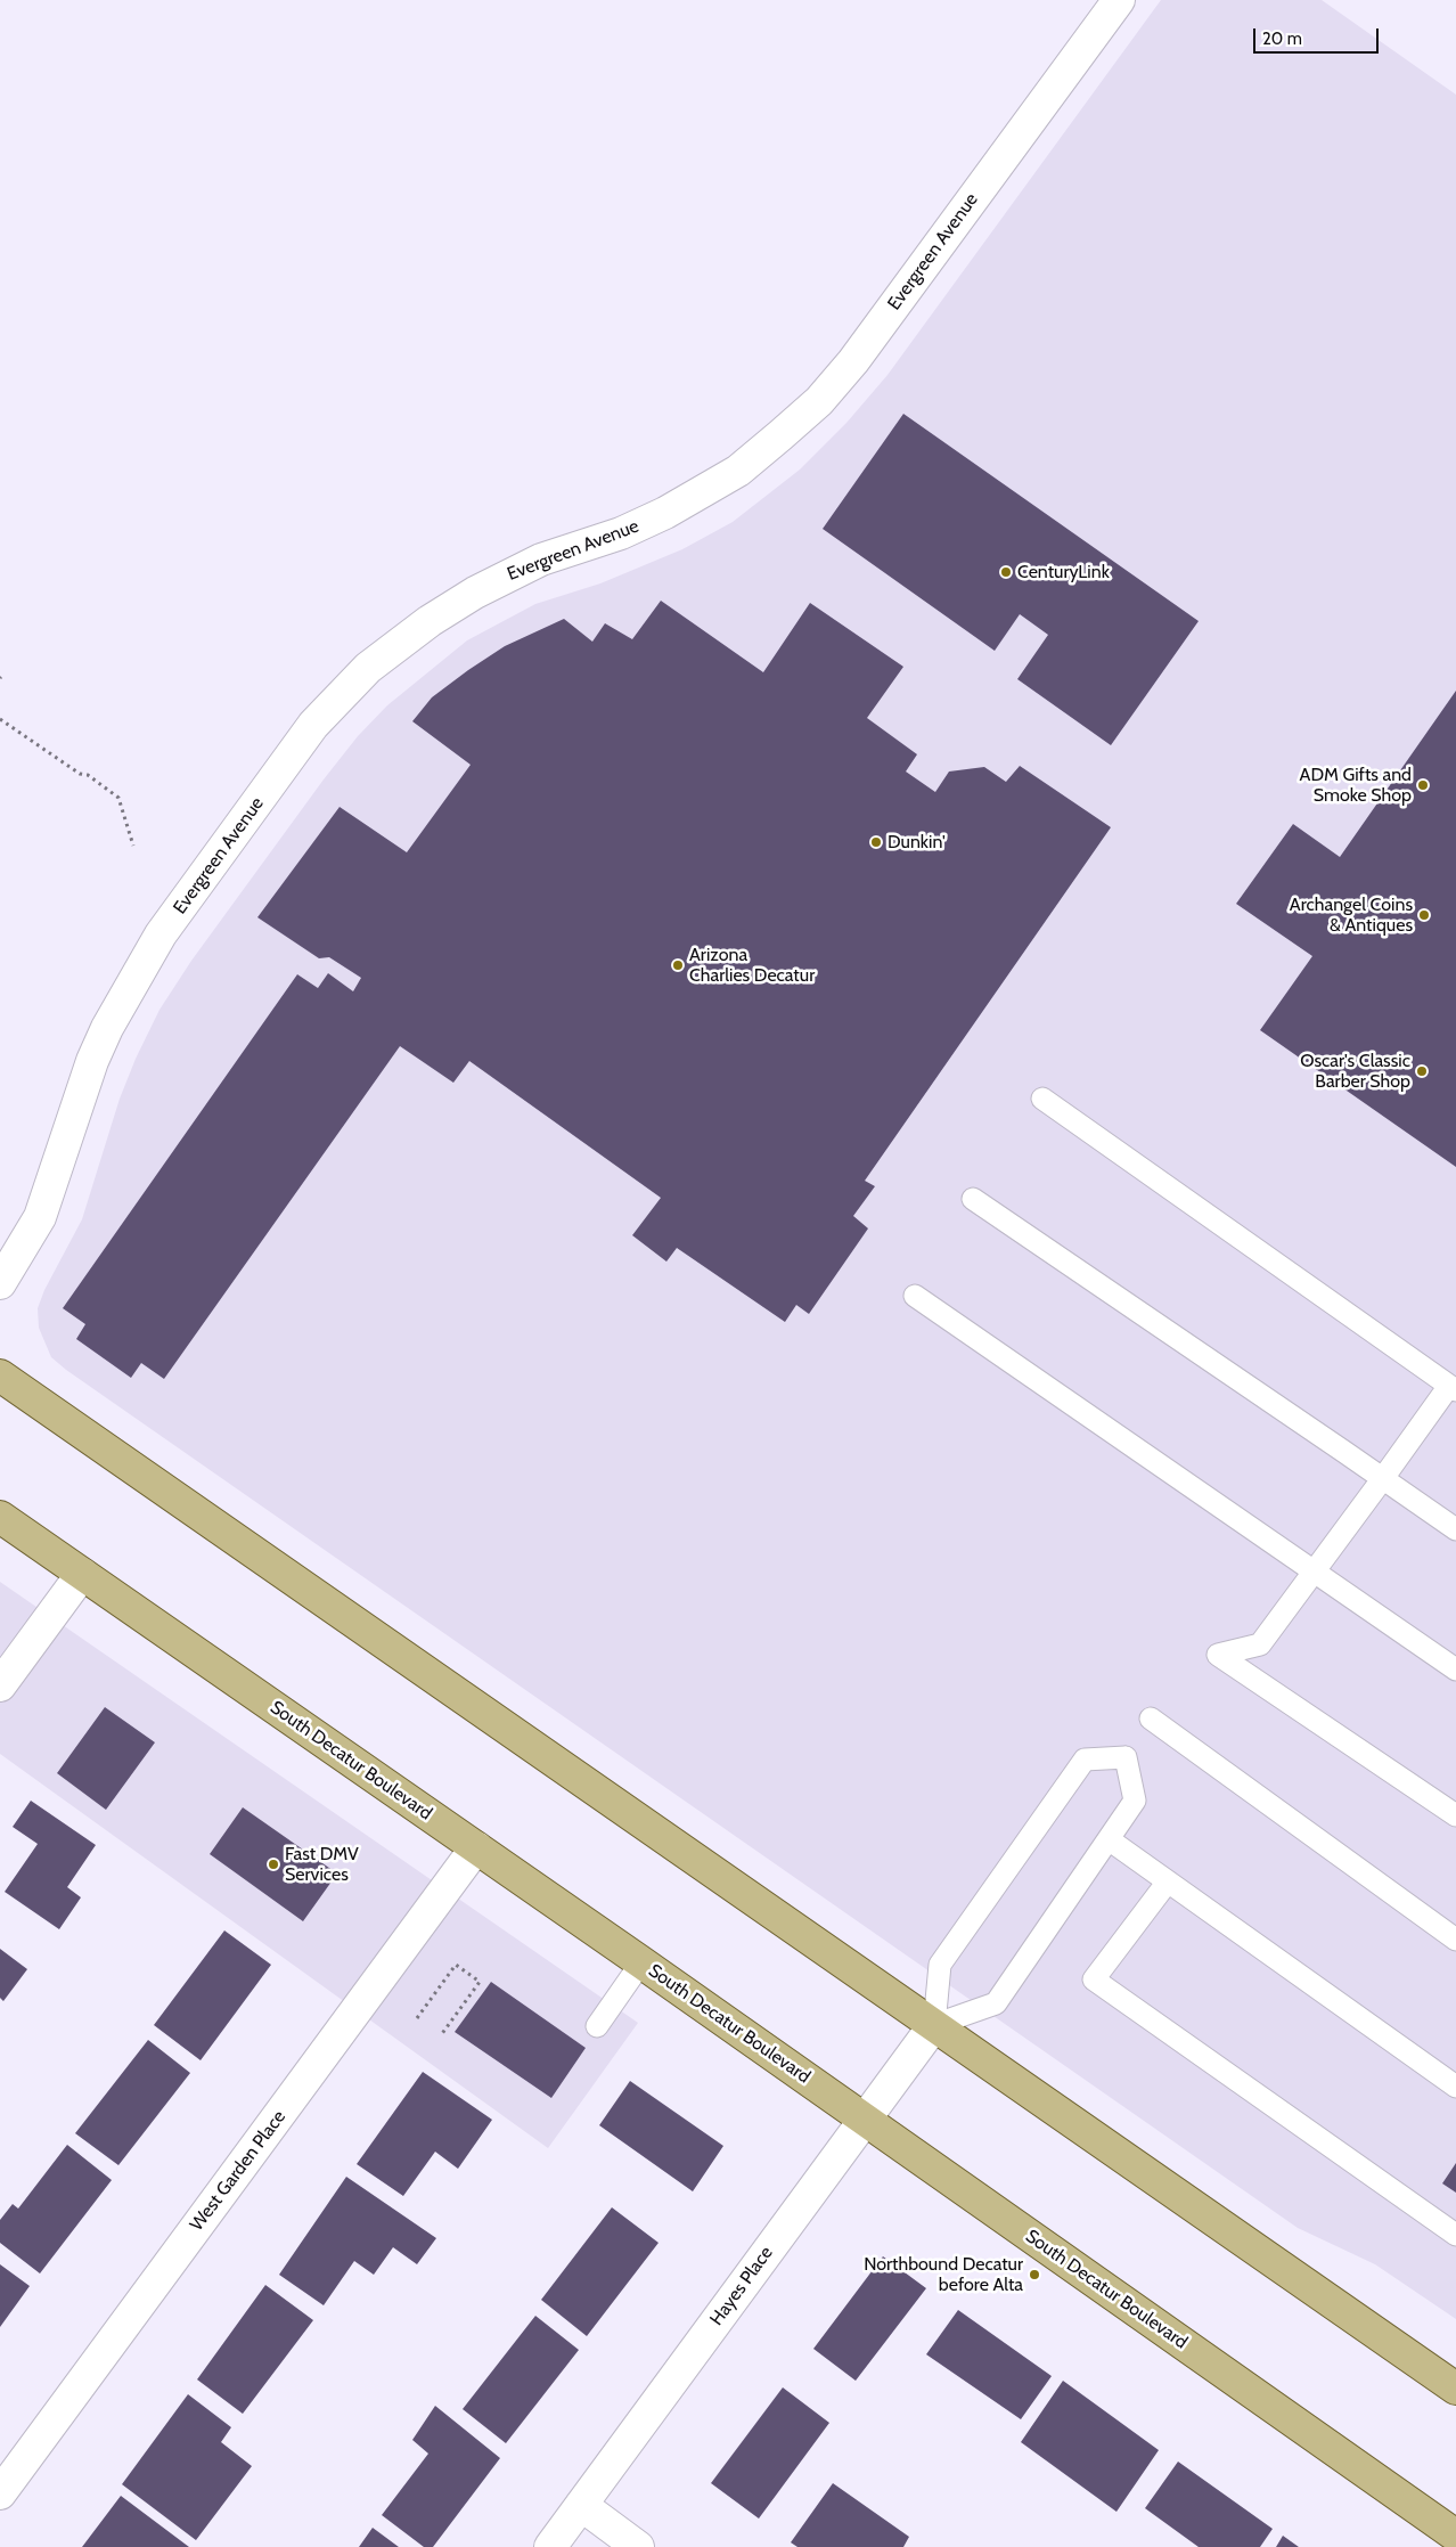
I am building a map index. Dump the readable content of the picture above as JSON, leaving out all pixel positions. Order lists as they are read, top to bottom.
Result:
{
  "streets": {
    "main road": ["South Decatur Boulevard"],
    "street": ["Evergreen Avenue", "West Garden Place", "Hayes Place"]
  },
  "crossings": [
    ["South Decatur Boulevard", "West Garden Place"],
    ["South Decatur Boulevard", "Hayes Place"]
  ],
  "places": [
    "CenturyLink",
    "ADM Gifts and Smoke Shop",
    "Dunkin'",
    "Archangel Coins & Antiques",
    "Arizona Charlies Decatur",
    "Oscar's Classic Barber Shop",
    "Fast DMV Services",
    "Northbound Decatur before Alta"
  ],
  "scale_bar": "20 m"
}
